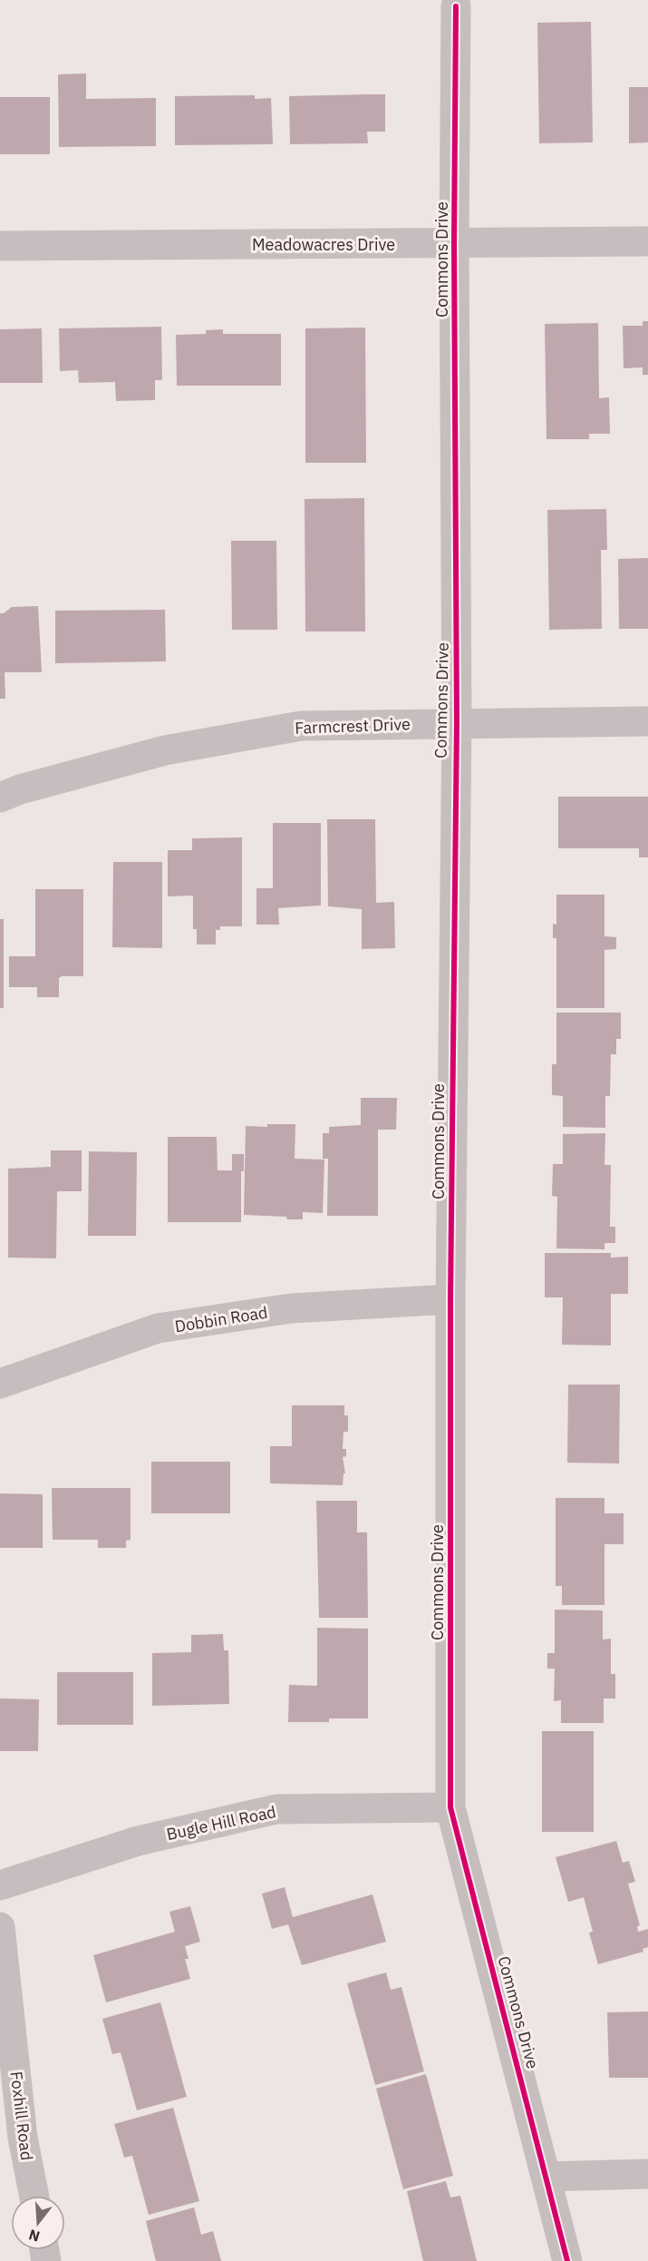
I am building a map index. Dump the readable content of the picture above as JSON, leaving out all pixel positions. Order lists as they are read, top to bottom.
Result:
{
  "streets": {
    "street": [
      "Meadowacres Drive",
      "Commons Drive",
      "Farmcrest Drive",
      "Dobbin Road",
      "Bugle Hill Road",
      "Foxhill Road"
    ]
  },
  "crossings": [
    ["Meadowacres Drive", "Commons Drive"],
    ["Commons Drive", "Farmcrest Drive"],
    ["Commons Drive", "Dobbin Road"],
    ["Commons Drive", "Bugle Hill Road"]
  ],
  "north": "bottom"
}
